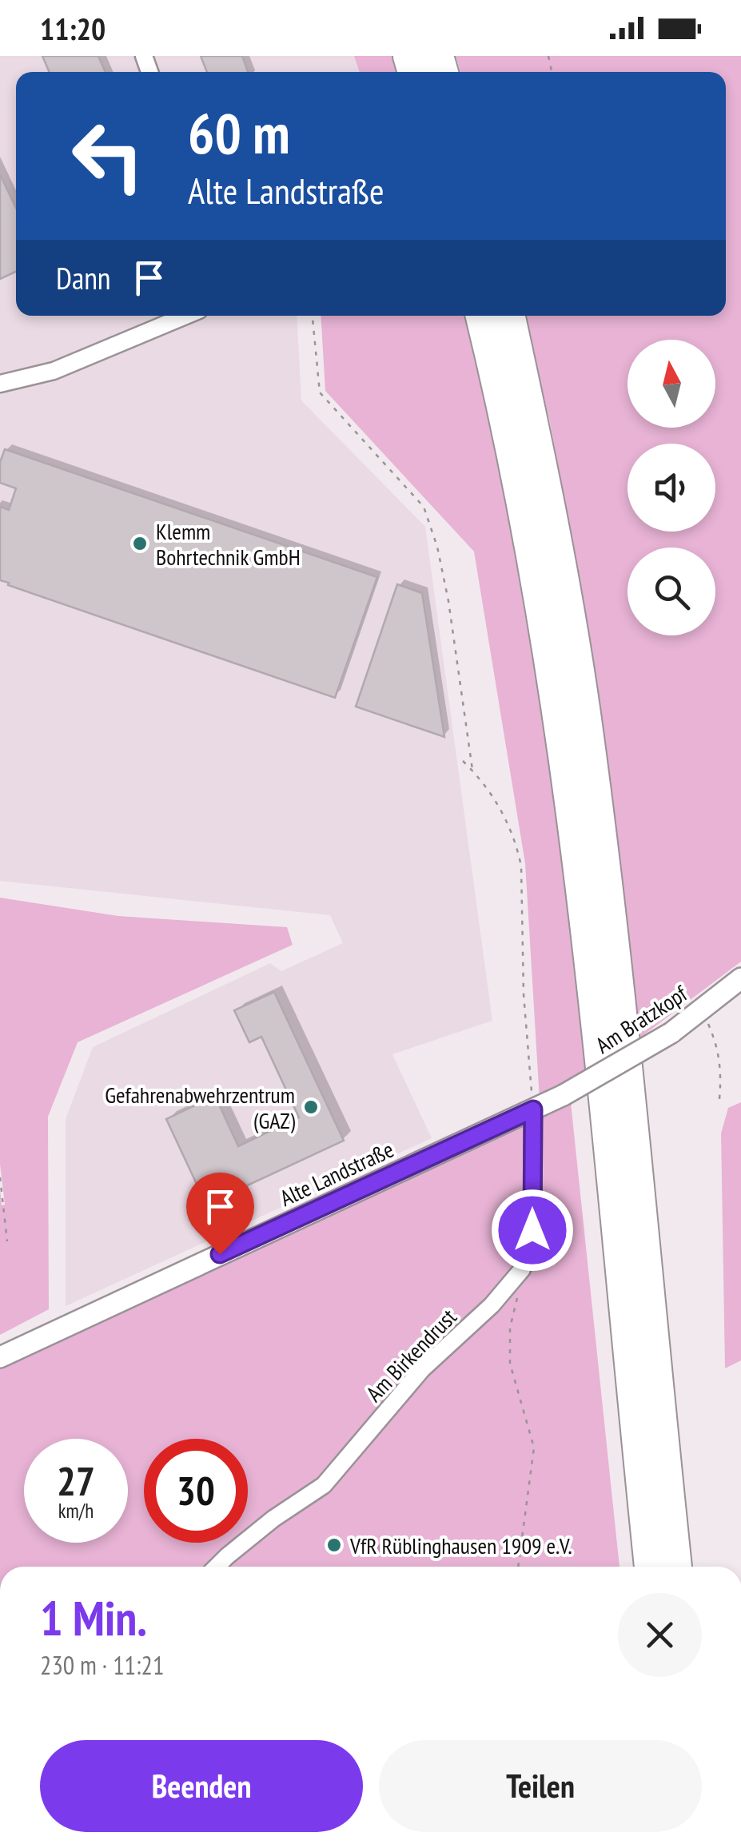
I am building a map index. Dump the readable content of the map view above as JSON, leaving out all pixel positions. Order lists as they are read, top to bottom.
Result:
{
  "streets": {
    "street": ["Am Bratzkopf", "Alte Landstraße", "Am Birkendrust"]
  },
  "crossings": [
    ["Am Bratzkopf", "Alte Landstraße"],
    ["Alte Landstraße", "Am Birkendrust"]
  ],
  "places": ["Klemm Bohrtechnik GmbH", "Gefahrenabwehrzentrum (GAZ)", "VfR Rüblinghausen 1909 e.V."],
  "north": "top",
  "page": {
    "status": "11:20",
    "turn": ["60 m", "Alte Landstraße"],
    "then": "Dann",
    "speed": "27 km/h",
    "limit": "30",
    "heading": ["1 Min.", "230 m · 11:21"],
    "buttons": ["Beenden", "Teilen"]
  }
}
